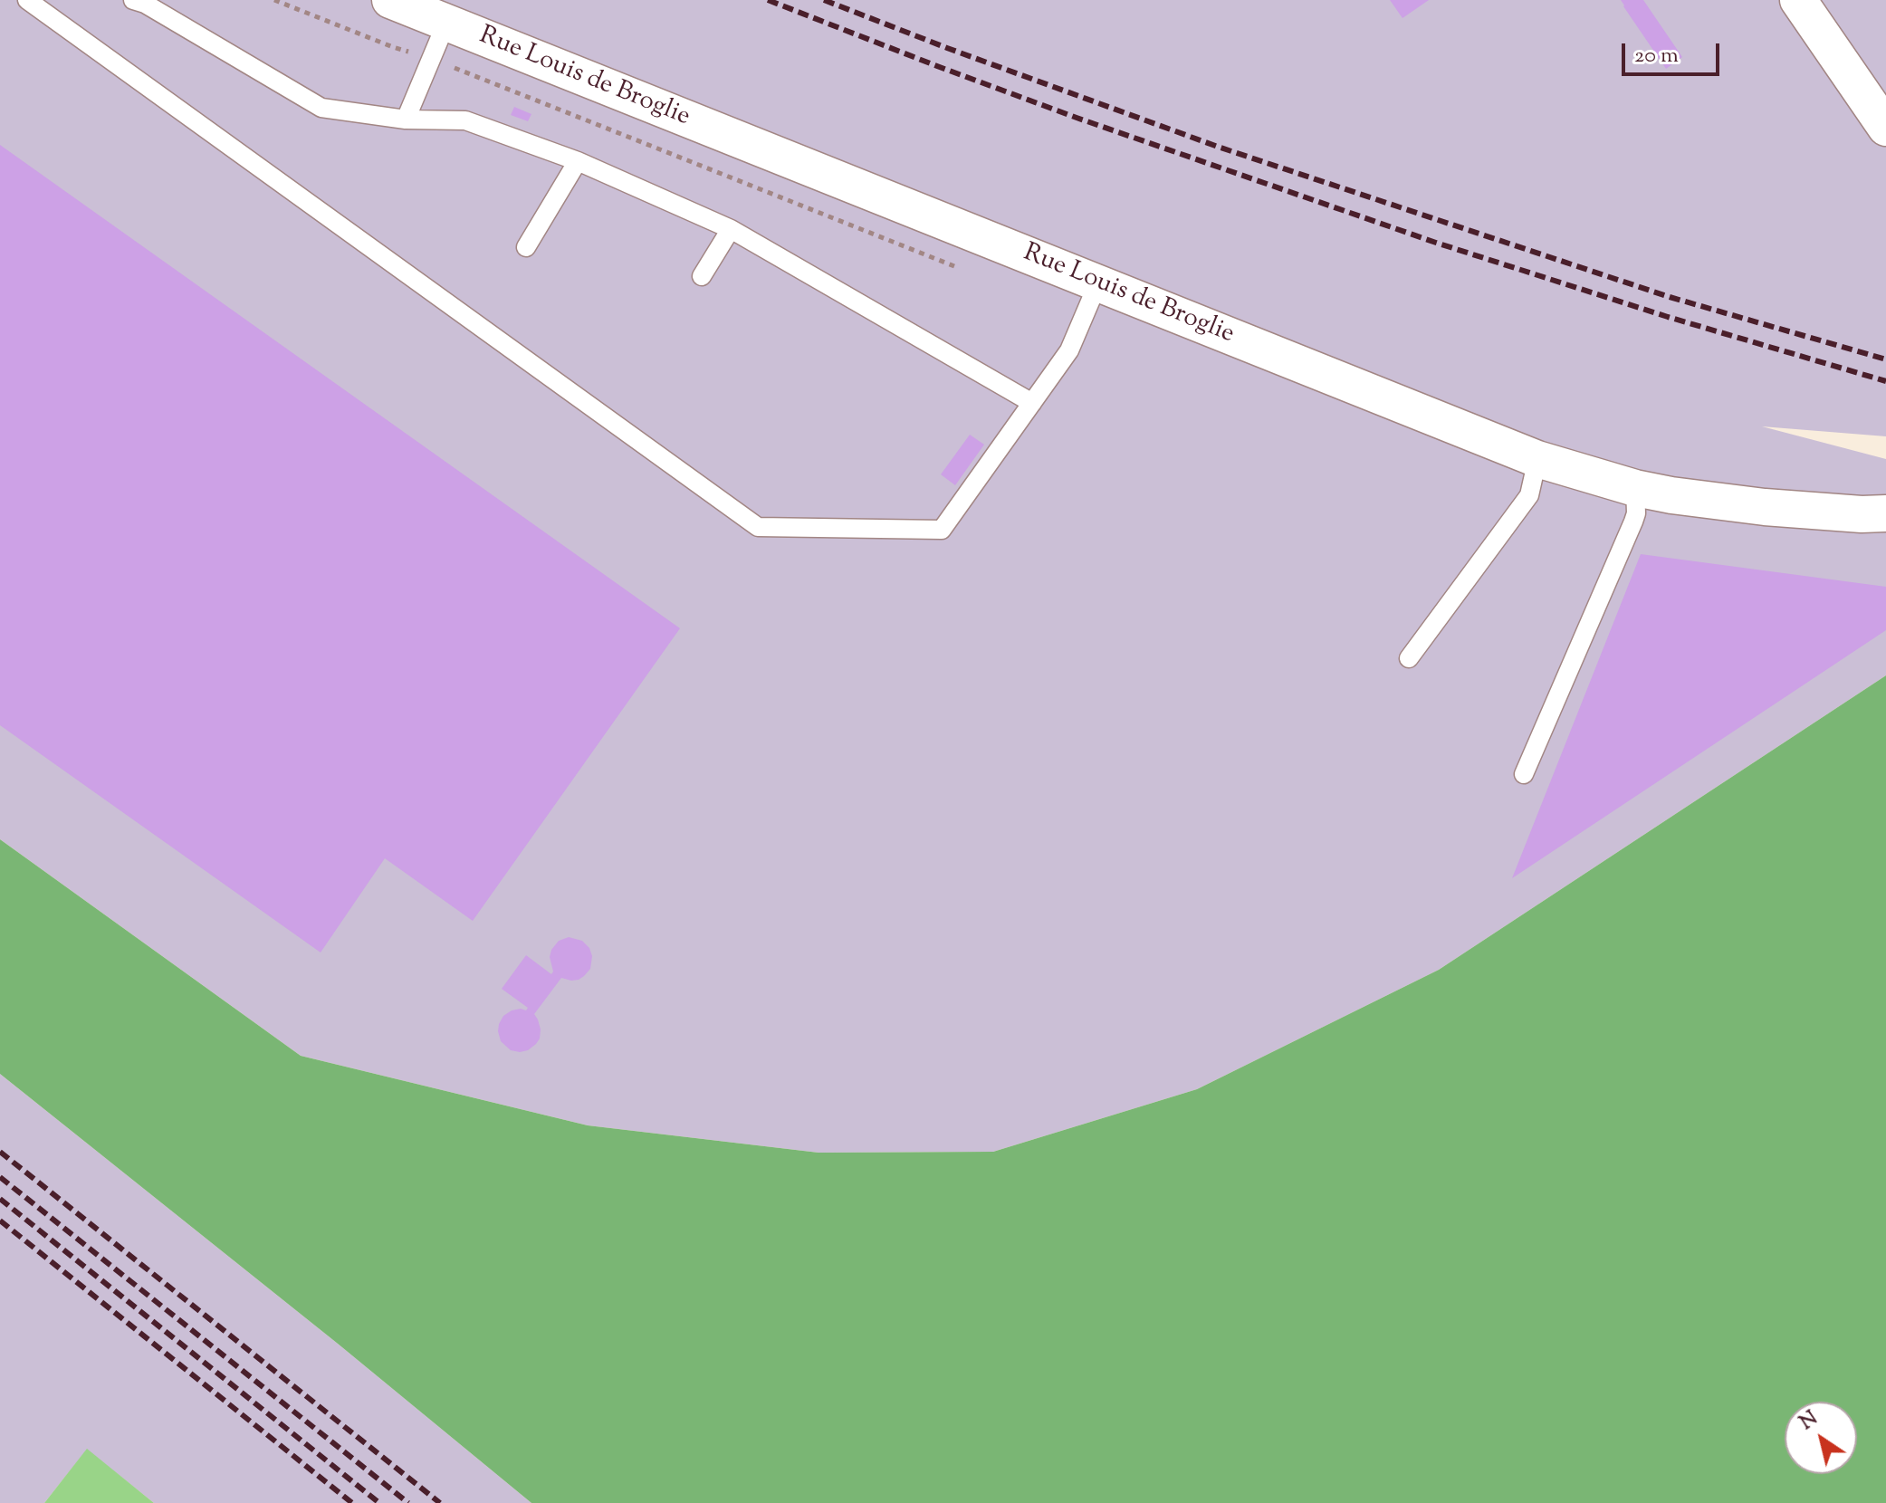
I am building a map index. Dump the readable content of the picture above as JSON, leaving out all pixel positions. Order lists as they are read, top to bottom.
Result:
{
  "streets": {
    "street": ["Rue Louis de Broglie"]
  },
  "scale_bar": "20 m",
  "north": "top left"
}
